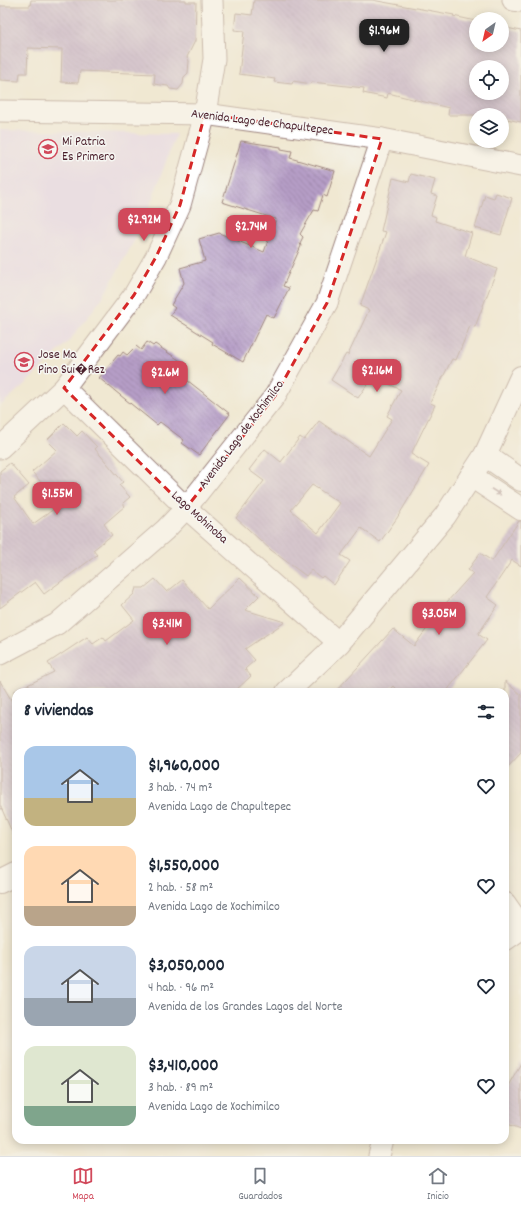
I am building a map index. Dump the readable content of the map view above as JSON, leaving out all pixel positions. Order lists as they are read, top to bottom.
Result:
{
  "streets": {
    "street": ["Avenida Lago de Chapultepec", "Avenida Lago de Xochimilco", "Lago Mohinoba"]
  },
  "crossings": [
    ["Avenida Lago de Chapultepec", "Avenida Lago de Xochimilco"],
    ["Avenida Lago de Xochimilco", "Lago Mohinoba"]
  ],
  "places": {
    "school or university": ["Mi Patria Es Primero", "Jose Ma Pino Sui�Rez"]
  },
  "north": "bottom left",
  "page": {
    "price": [
      "$1.96M",
      "$2.92M",
      "$2.74M",
      "$2.16M",
      "$2.6M",
      "$1.55M",
      "$3.05M",
      "$3.41M"
    ],
    "heading": "8 viviendas",
    "list": [
      {
        "name": "$1,960,000",
        "note": "3 hab. · 74 m² · Avenida Lago de Chapultepec"
      },
      {
        "name": "$1,550,000",
        "note": "2 hab. · 58 m² · Avenida Lago de Xochimilco"
      },
      {
        "name": "$3,050,000",
        "note": "4 hab. · 96 m² · Avenida de los Grandes Lagos del Norte"
      },
      {
        "name": "$3,410,000",
        "note": "3 hab. · 89 m² · Avenida Lago de Xochimilco"
      }
    ],
    "tabs": ["Mapa", "Guardados", "Inicio"]
  }
}
